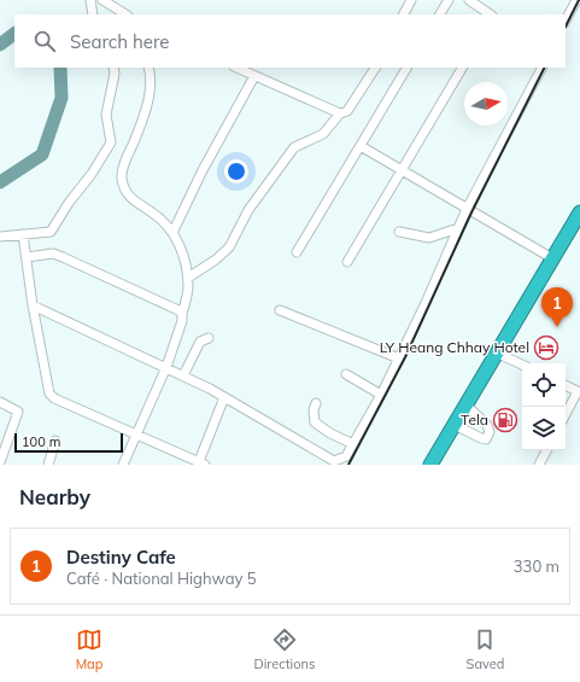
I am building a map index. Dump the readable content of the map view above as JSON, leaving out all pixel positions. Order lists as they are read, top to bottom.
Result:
{
  "places": {
    "hotel": ["LY Heang Chhay Hotel"],
    "fuel station": ["Tela"]
  },
  "scale_bar": "100 m",
  "north": "right",
  "page": {
    "search": "Search here",
    "pins": "1",
    "scale": "100 m",
    "heading": "Nearby",
    "list": [
      {
        "mark": "1",
        "name": "Destiny Cafe",
        "note": "Café · National Highway 5",
        "value": "330 m"
      }
    ],
    "nav": ["Map", "Directions", "Saved"]
  }
}
